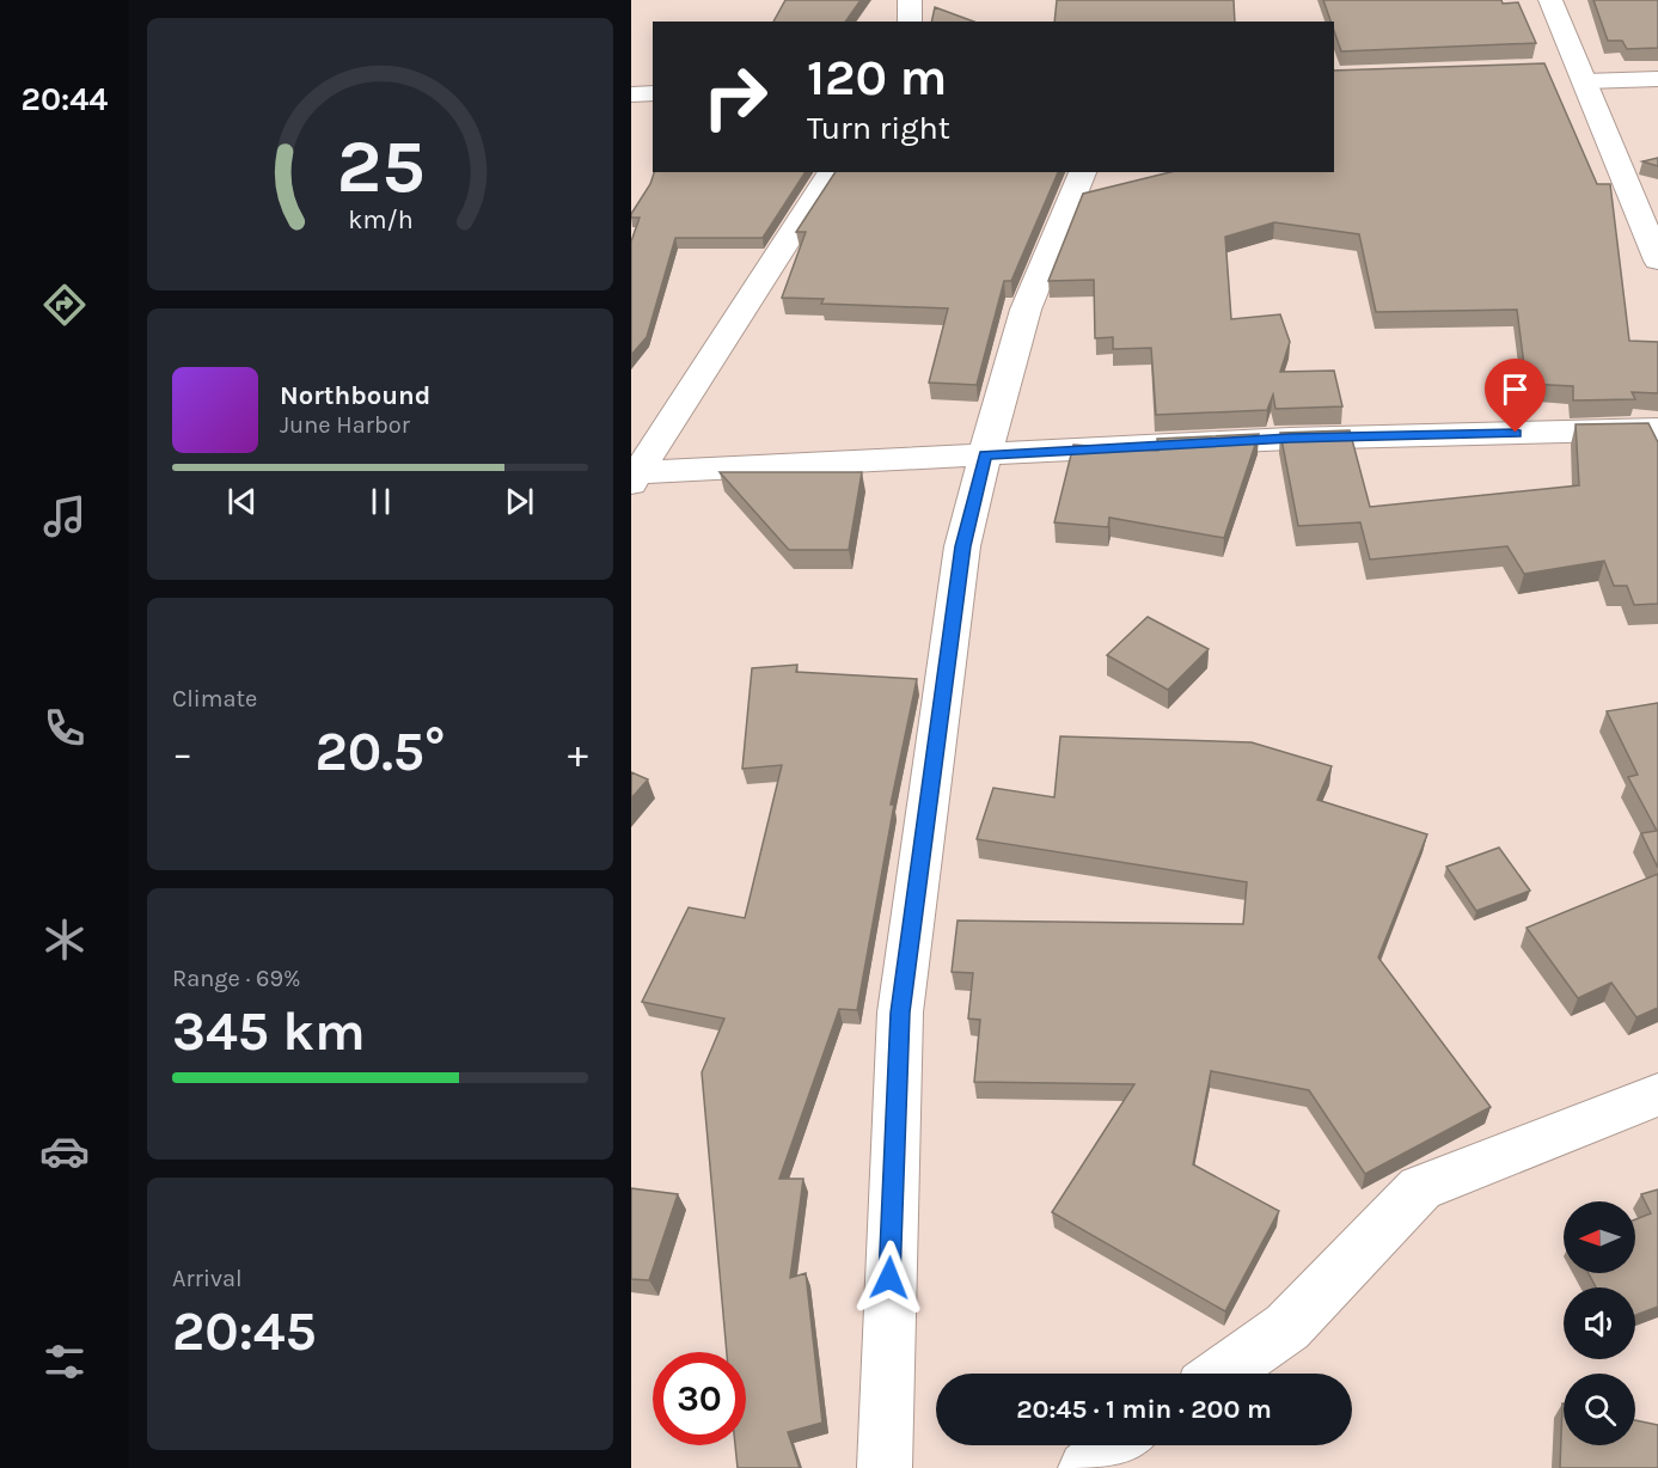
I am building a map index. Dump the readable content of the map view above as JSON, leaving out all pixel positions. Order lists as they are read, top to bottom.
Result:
{
  "north": "left",
  "page": {
    "tabs": "20:44",
    "turn": ["120 m", "Turn right"],
    "song": ["Northbound", "June Harbor"],
    "tile": [
      "Climate",
      ["Range · 69%", "345 km"],
      ["Arrival", "20:45"]
    ],
    "heat": ["−", "20.5°", "+"],
    "limit": "30",
    "trip": "20:45 · 1 min · 200 m",
    "gauge": ["25", "km/h"]
  }
}
